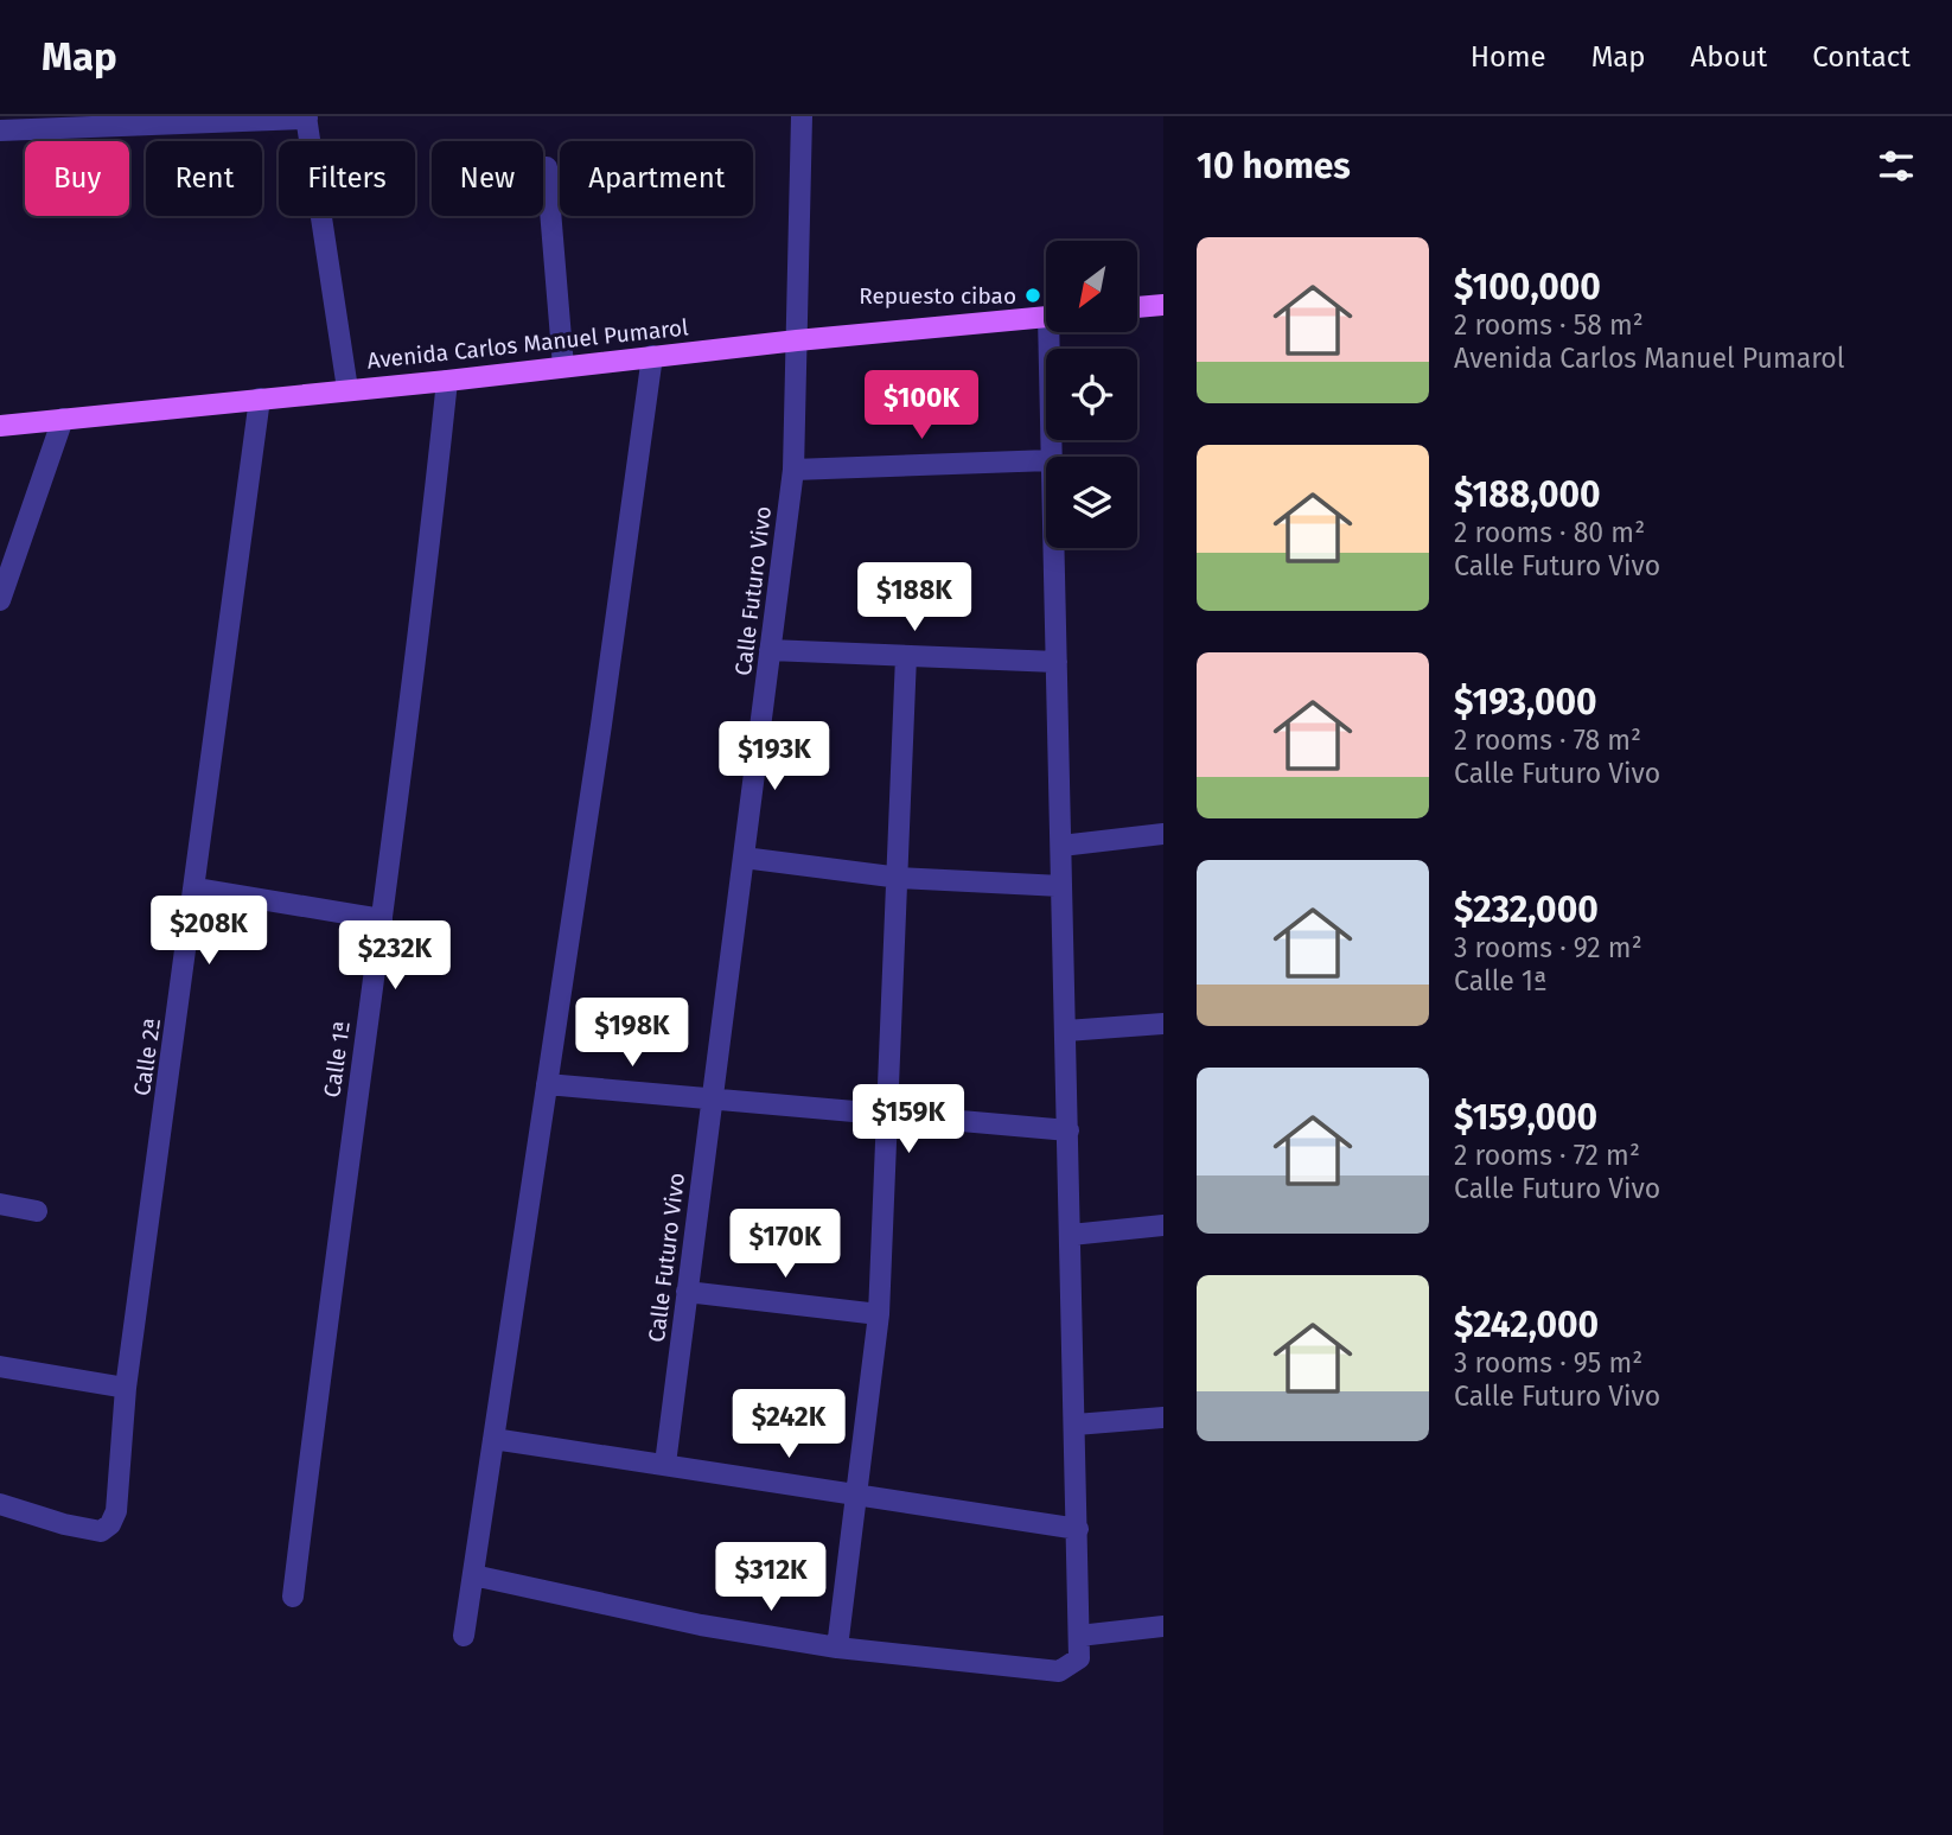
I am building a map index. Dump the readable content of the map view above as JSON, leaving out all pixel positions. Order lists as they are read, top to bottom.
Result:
{
  "streets": {
    "main road": ["Avenida Carlos Manuel Pumarol"],
    "street": ["Calle Futuro Vivo", "Calle 2ª", "Calle 1ª"]
  },
  "crossings": [
    ["Avenida Carlos Manuel Pumarol", "Calle Futuro Vivo"],
    ["Avenida Carlos Manuel Pumarol", "Calle 2ª"],
    ["Avenida Carlos Manuel Pumarol", "Calle 1ª"]
  ],
  "places": ["Repuesto cibao"],
  "north": "bottom left",
  "page": {
    "header": "Map",
    "nav": [
      "Home",
      "Map",
      "About",
      "Contact"
    ],
    "heading": "10 homes",
    "chip": [
      "Buy",
      "Rent",
      "Filters",
      "New",
      "Apartment"
    ],
    "list": [
      {
        "name": "$100,000",
        "note": "2 rooms · 58 m² · Avenida Carlos Manuel Pumarol"
      },
      {
        "name": "$188,000",
        "note": "2 rooms · 80 m² · Calle Futuro Vivo"
      },
      {
        "name": "$193,000",
        "note": "2 rooms · 78 m² · Calle Futuro Vivo"
      },
      {
        "name": "$232,000",
        "note": "3 rooms · 92 m² · Calle 1ª"
      },
      {
        "name": "$159,000",
        "note": "2 rooms · 72 m² · Calle Futuro Vivo"
      },
      {
        "name": "$242,000",
        "note": "3 rooms · 95 m² · Calle Futuro Vivo"
      }
    ],
    "price": [
      "$100K",
      "$188K",
      "$193K",
      "$208K",
      "$232K",
      "$198K",
      "$159K",
      "$170K",
      "$242K",
      "$312K"
    ]
  }
}
